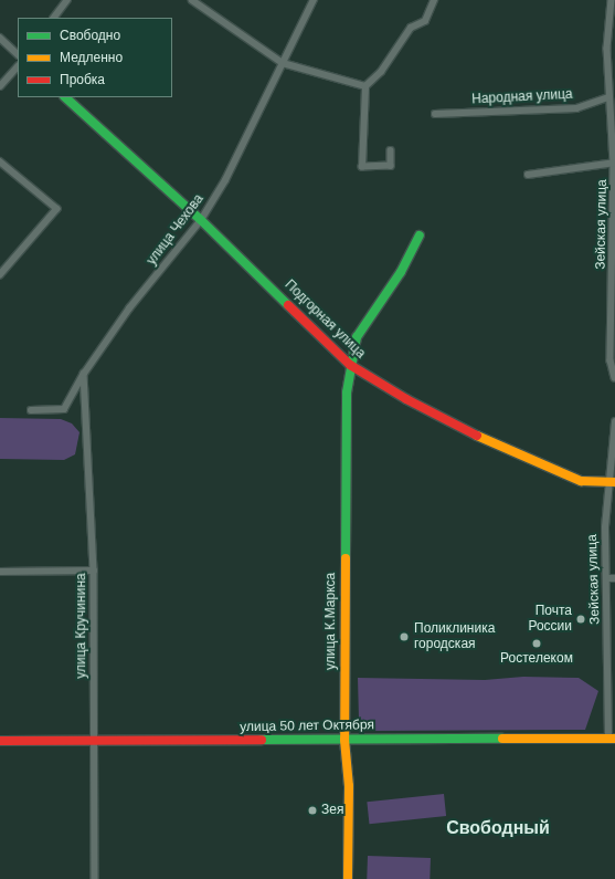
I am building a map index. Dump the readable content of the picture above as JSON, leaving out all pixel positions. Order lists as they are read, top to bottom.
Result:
{
  "streets": {
    "street": [
      "Народная улица",
      "Зейская улица",
      "улица Чехова",
      "Подгорная улица",
      "улица К.Маркса",
      "улица Кручинина",
      "улица 50 лет Октября"
    ]
  },
  "crossings": [
    ["Народная улица", "Зейская улица"],
    ["Зейская улица", "Подгорная улица"],
    ["Зейская улица", "улица 50 лет Октября"],
    ["улица Чехова", "Подгорная улица"],
    ["улица Чехова", "улица Кручинина"],
    ["Подгорная улица", "улица К.Маркса"],
    ["улица К.Маркса", "улица 50 лет Октября"],
    ["улица Кручинина", "улица 50 лет Октября"]
  ],
  "districts": ["Свободный"],
  "places": [
    "Почта России",
    "Поликлиника городская",
    "Ростелеком",
    "Зея"
  ],
  "legend": ["Свободно", "Медленно", "Пробка"]
}
